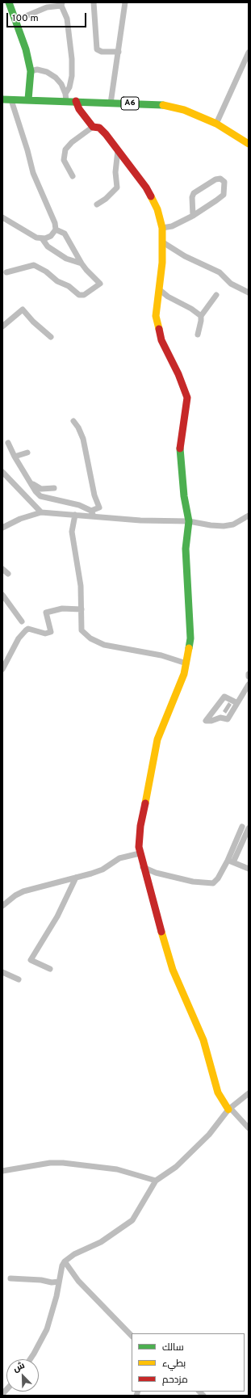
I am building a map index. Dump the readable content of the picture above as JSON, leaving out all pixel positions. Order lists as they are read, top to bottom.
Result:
{
  "streets": {
    "main road": ["A6"]
  },
  "legend": ["سالك", "بطيء", "مزدحم"],
  "scale_bar": "100 m",
  "north": "top left"
}
